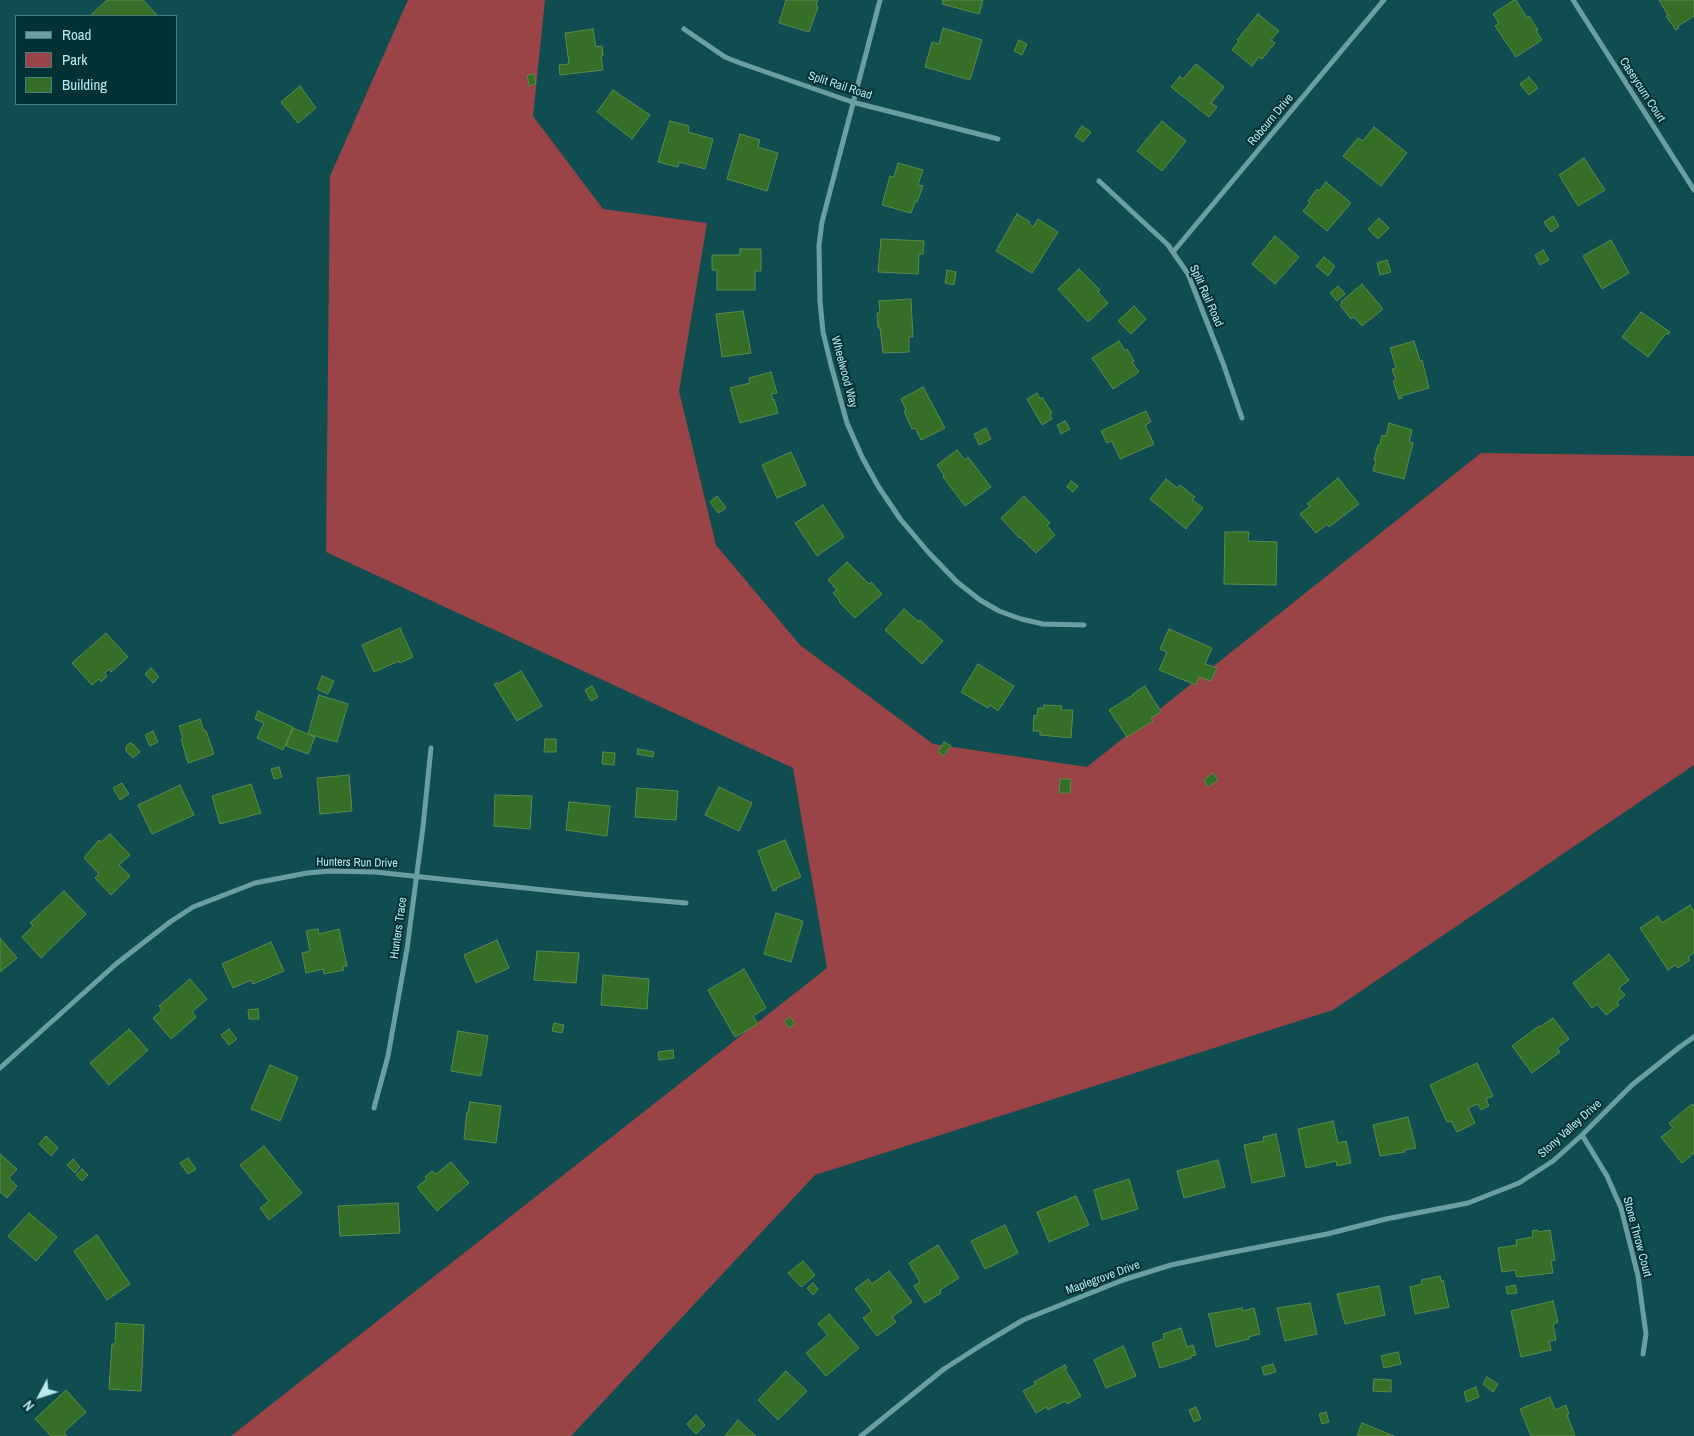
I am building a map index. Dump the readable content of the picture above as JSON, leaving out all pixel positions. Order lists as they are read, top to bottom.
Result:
{
  "streets": {
    "street": [
      "Split Rail Road",
      "Caseycurn Court",
      "Robcurn Drive",
      "Wheelwood Way",
      "Hunters Run Drive",
      "Hunters Trace",
      "Stony Valley Drive",
      "Stone Throw Court",
      "Maplegrove Drive"
    ]
  },
  "crossings": [
    ["Split Rail Road", "Robcurn Drive"],
    ["Split Rail Road", "Wheelwood Way"],
    ["Hunters Run Drive", "Hunters Trace"],
    ["Stony Valley Drive", "Stone Throw Court"],
    ["Stony Valley Drive", "Maplegrove Drive"]
  ],
  "legend": ["Road", "Park", "Building"],
  "north": "bottom left"
}
